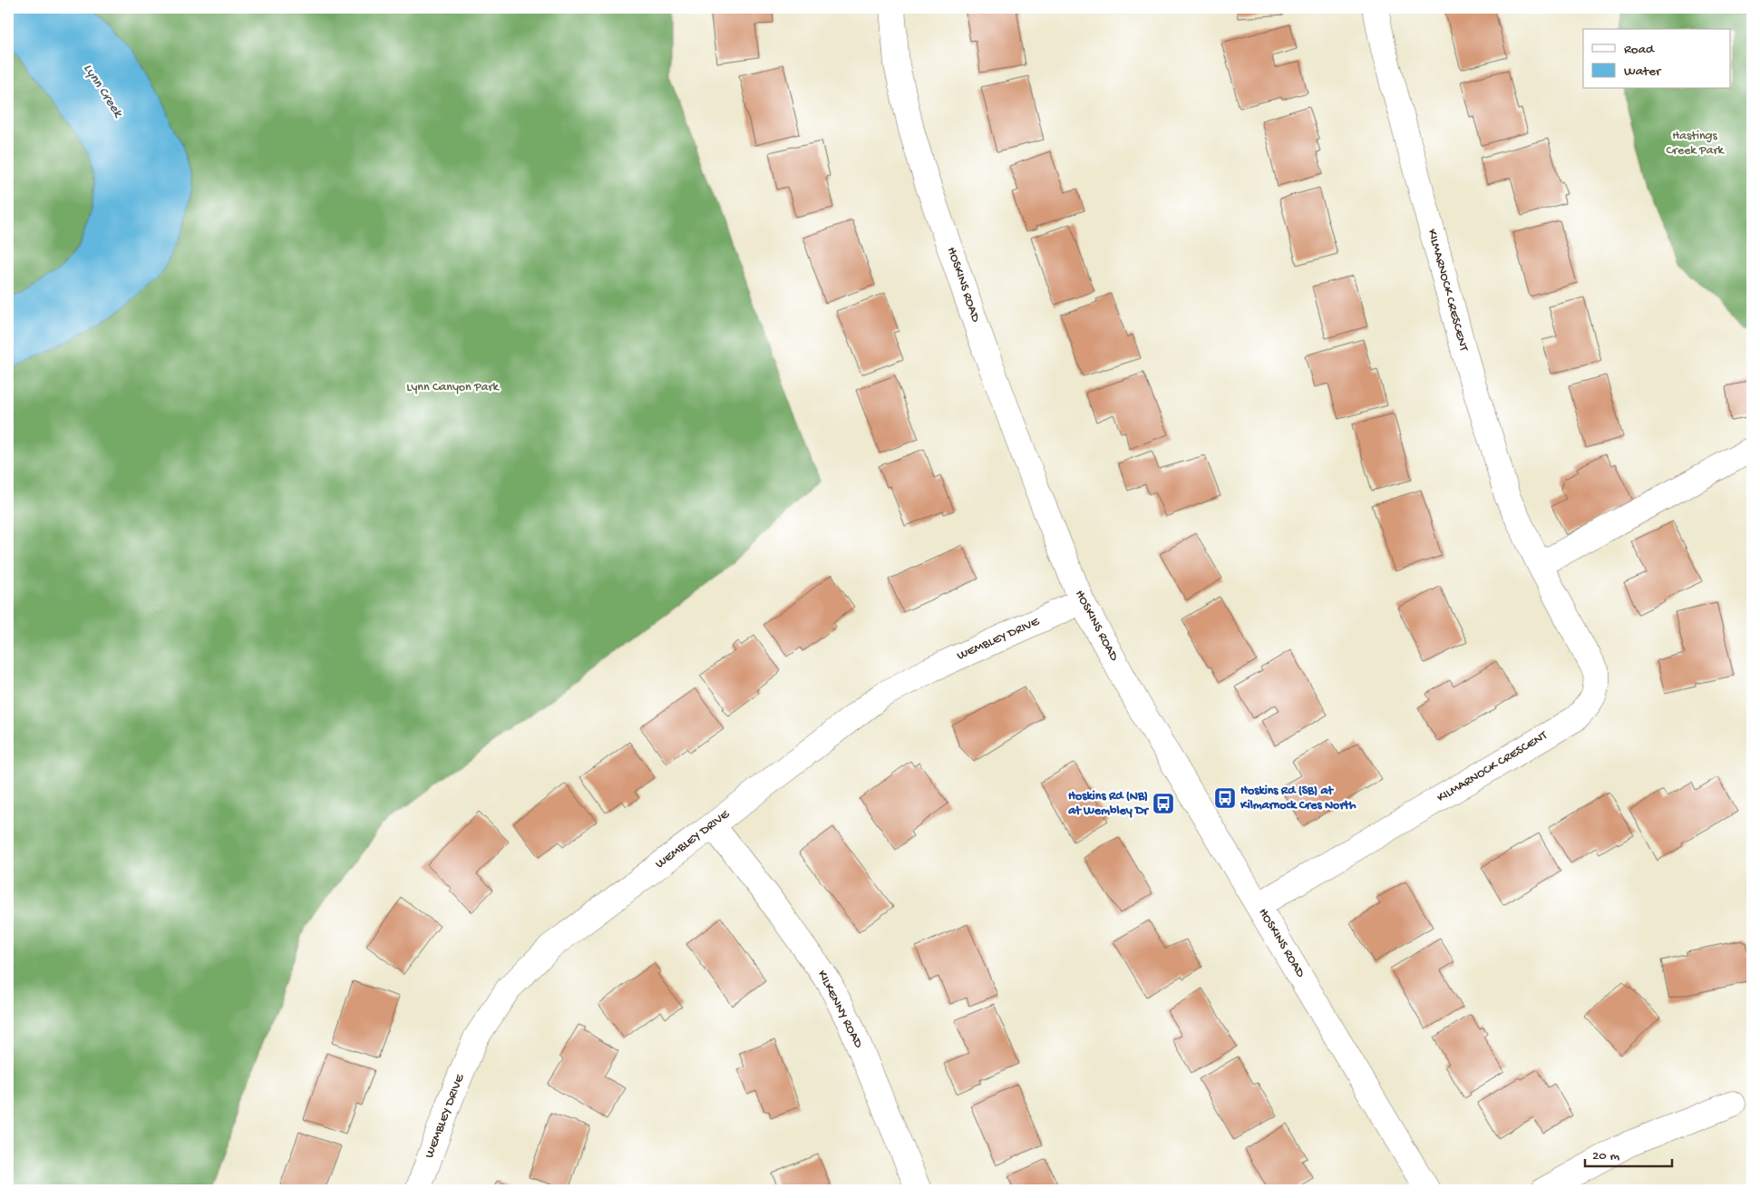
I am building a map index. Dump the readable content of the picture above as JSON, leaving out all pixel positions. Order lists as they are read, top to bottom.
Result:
{
  "streets": {
    "street": [
      "HOSKINS ROAD",
      "KILMARNOCK CRESCENT",
      "WEMBLEY DRIVE",
      "KILKENNY ROAD"
    ]
  },
  "crossings": [
    ["HOSKINS ROAD", "KILMARNOCK CRESCENT"],
    ["HOSKINS ROAD", "WEMBLEY DRIVE"],
    ["WEMBLEY DRIVE", "KILKENNY ROAD"]
  ],
  "water": ["Lynn Creek"],
  "parks": ["Hastings Creek Park", "Lynn Canyon Park"],
  "places": {
    "bus stop": ["Hoskins Rd (SB) at Kilmarnock Cres North", "Hoskins Rd (NB) at Wembley Dr"]
  },
  "legend": ["Road", "Water"],
  "scale_bar": "20 m"
}
